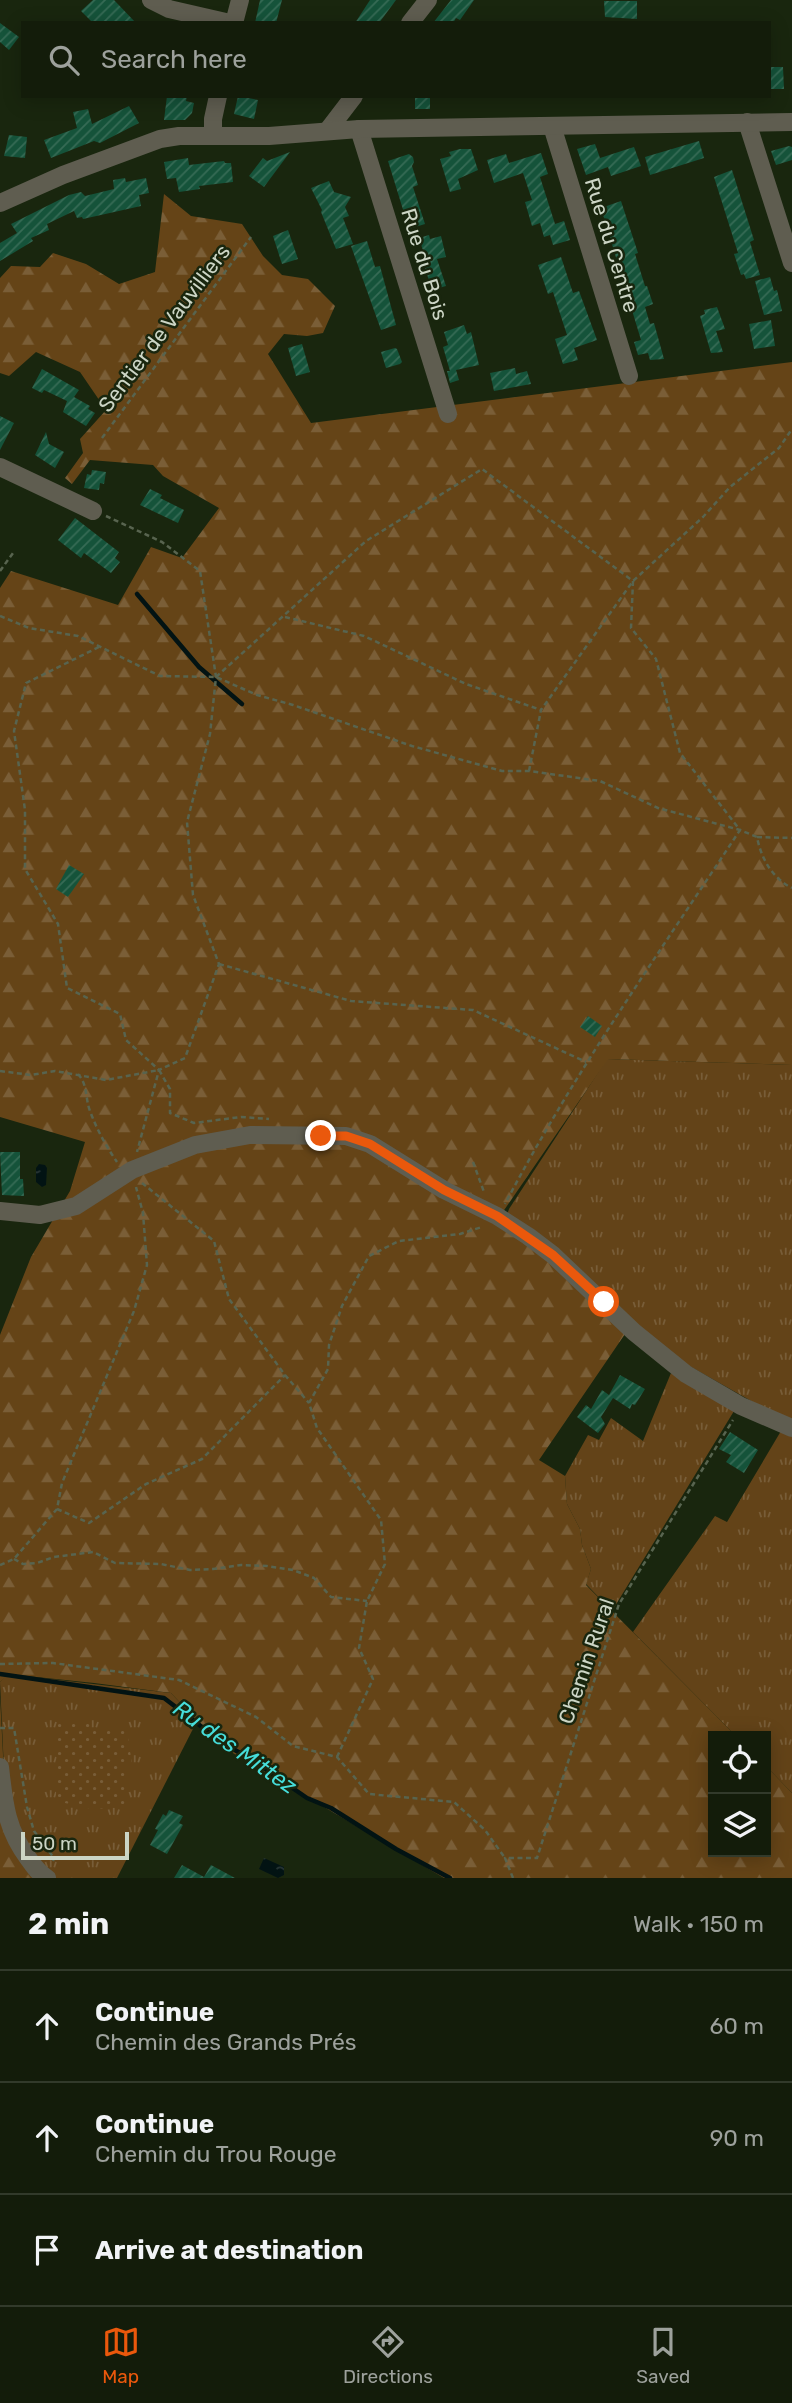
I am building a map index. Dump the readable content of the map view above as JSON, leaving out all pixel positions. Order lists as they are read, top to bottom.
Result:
{
  "streets": {
    "street": ["Rue du Centre", "Rue du Bois"],
    "path": ["Sentier de Vauvilliers", "Chemin Rural"]
  },
  "water": ["Ru des Mittez"],
  "scale_bar": "50 m",
  "page": {
    "search": "Search here",
    "scale": "50 m",
    "heading": ["2 min", "Walk · 150 m"],
    "list": [
      ["Continue", "Chemin des Grands Prés", "60 m"],
      ["Continue", "Chemin du Trou Rouge", "90 m"],
      "Arrive at destination"
    ],
    "nav": ["Map", "Directions", "Saved"]
  }
}
